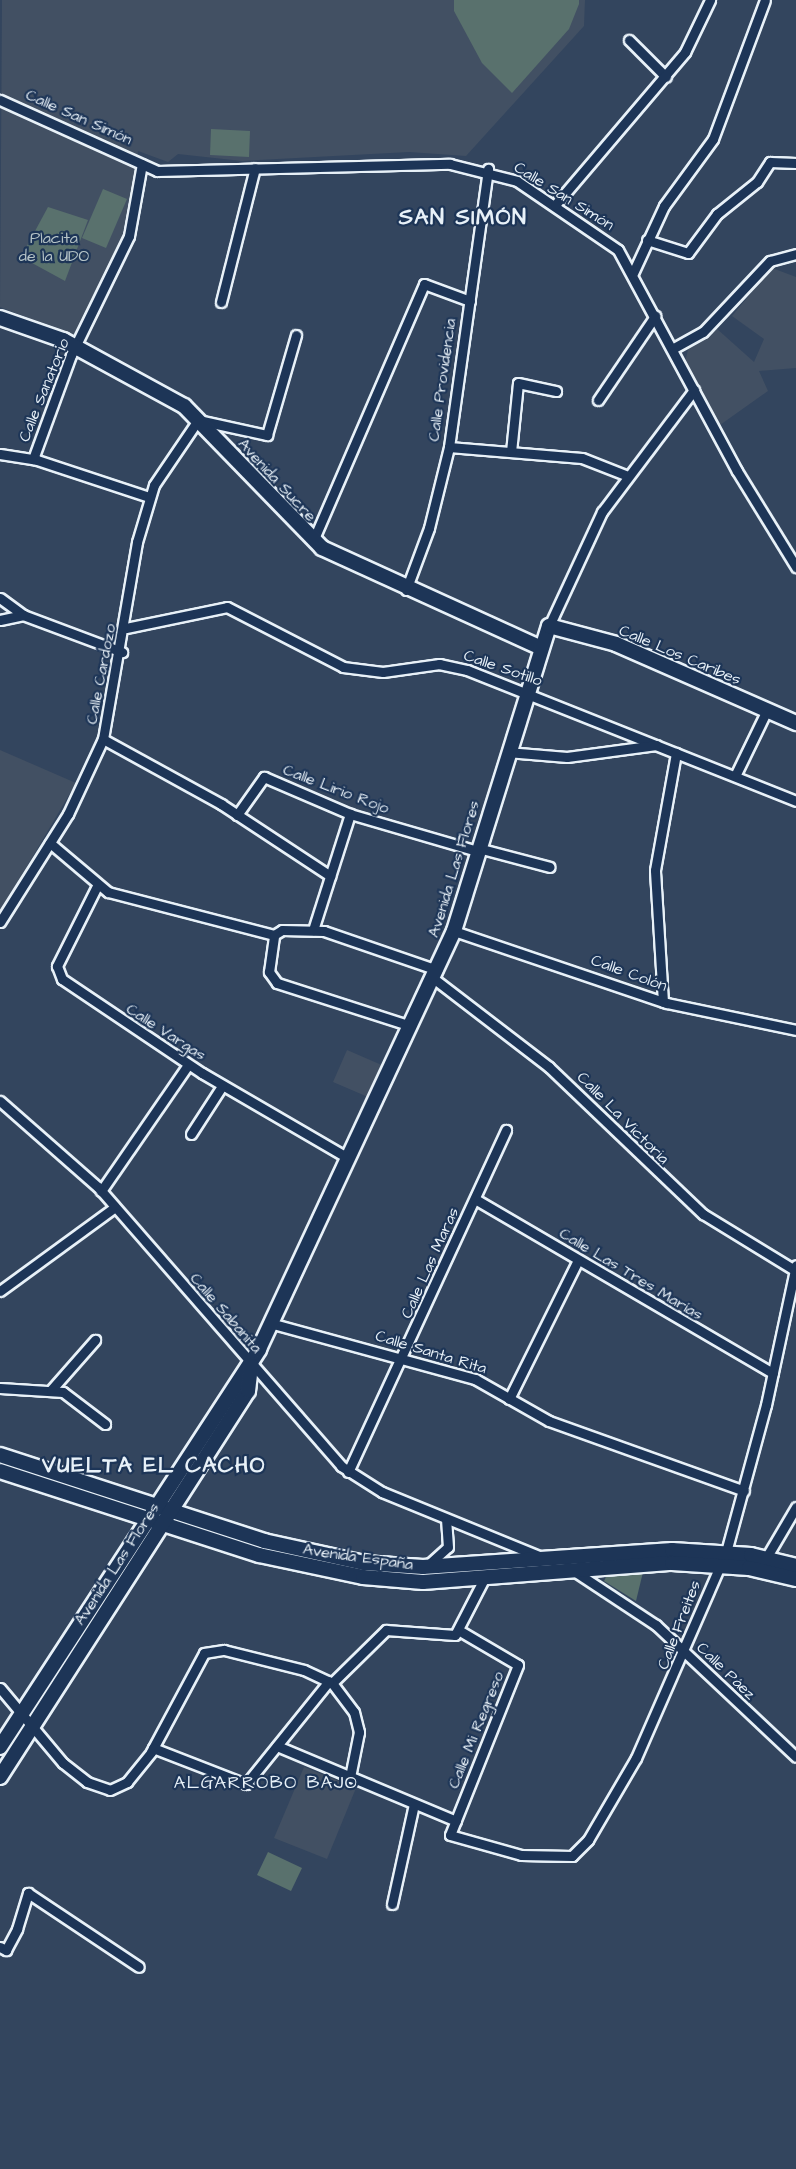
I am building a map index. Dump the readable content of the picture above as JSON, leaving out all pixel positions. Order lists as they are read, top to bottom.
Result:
{
  "streets": {
    "street": [
      "Calle San Simón",
      "Calle Providencia",
      "Calle Sanatorio",
      "Avenida Sucre",
      "Calle Los Caribes",
      "Calle Sotillo",
      "Calle Cardozo",
      "Calle Lirio Rojo",
      "Avenida Las Flores",
      "Calle Colón",
      "Calle Vargas",
      "Calle La Victoria",
      "Calle Las Maras",
      "Calle Las Tres Marías",
      "Calle Sabanita",
      "Calle Santa Rita",
      "Avenida España",
      "Calle Freites",
      "Calle Páez",
      "Calle Mi Regreso"
    ]
  },
  "crossings": [
    ["Calle San Simón", "Calle Providencia"],
    ["Calle San Simón", "Calle Sanatorio"],
    ["Calle San Simón", "Avenida Las Flores"],
    ["Calle Providencia", "Avenida Sucre"],
    ["Calle Sanatorio", "Avenida Sucre"],
    ["Avenida Sucre", "Calle Cardozo"],
    ["Avenida Sucre", "Avenida Las Flores"],
    ["Calle Los Caribes", "Avenida Las Flores"],
    ["Calle Sotillo", "Calle Cardozo"],
    ["Calle Sotillo", "Avenida Las Flores"],
    ["Calle Lirio Rojo", "Avenida Las Flores"],
    ["Avenida Las Flores", "Calle Colón"],
    ["Avenida Las Flores", "Calle Vargas"],
    ["Avenida Las Flores", "Calle La Victoria"],
    ["Avenida Las Flores", "Calle Sabanita"],
    ["Avenida Las Flores", "Calle Santa Rita"],
    ["Avenida Las Flores", "Avenida España"],
    ["Calle La Victoria", "Calle Freites"],
    ["Calle Las Maras", "Calle Las Tres Marías"],
    ["Calle Las Maras", "Calle Sabanita"],
    ["Calle Las Maras", "Calle Santa Rita"],
    ["Calle Las Tres Marías", "Calle Freites"],
    ["Calle Sabanita", "Avenida España"],
    ["Calle Santa Rita", "Calle Freites"],
    ["Avenida España", "Calle Freites"],
    ["Avenida España", "Calle Páez"],
    ["Calle Freites", "Calle Páez"],
    ["Calle Freites", "Calle Mi Regreso"]
  ],
  "districts": ["SAN SIMÓN", "VUELTA EL CACHO", "ALGARROBO BAJO"],
  "parks": ["Placita de la UDO"]
}
